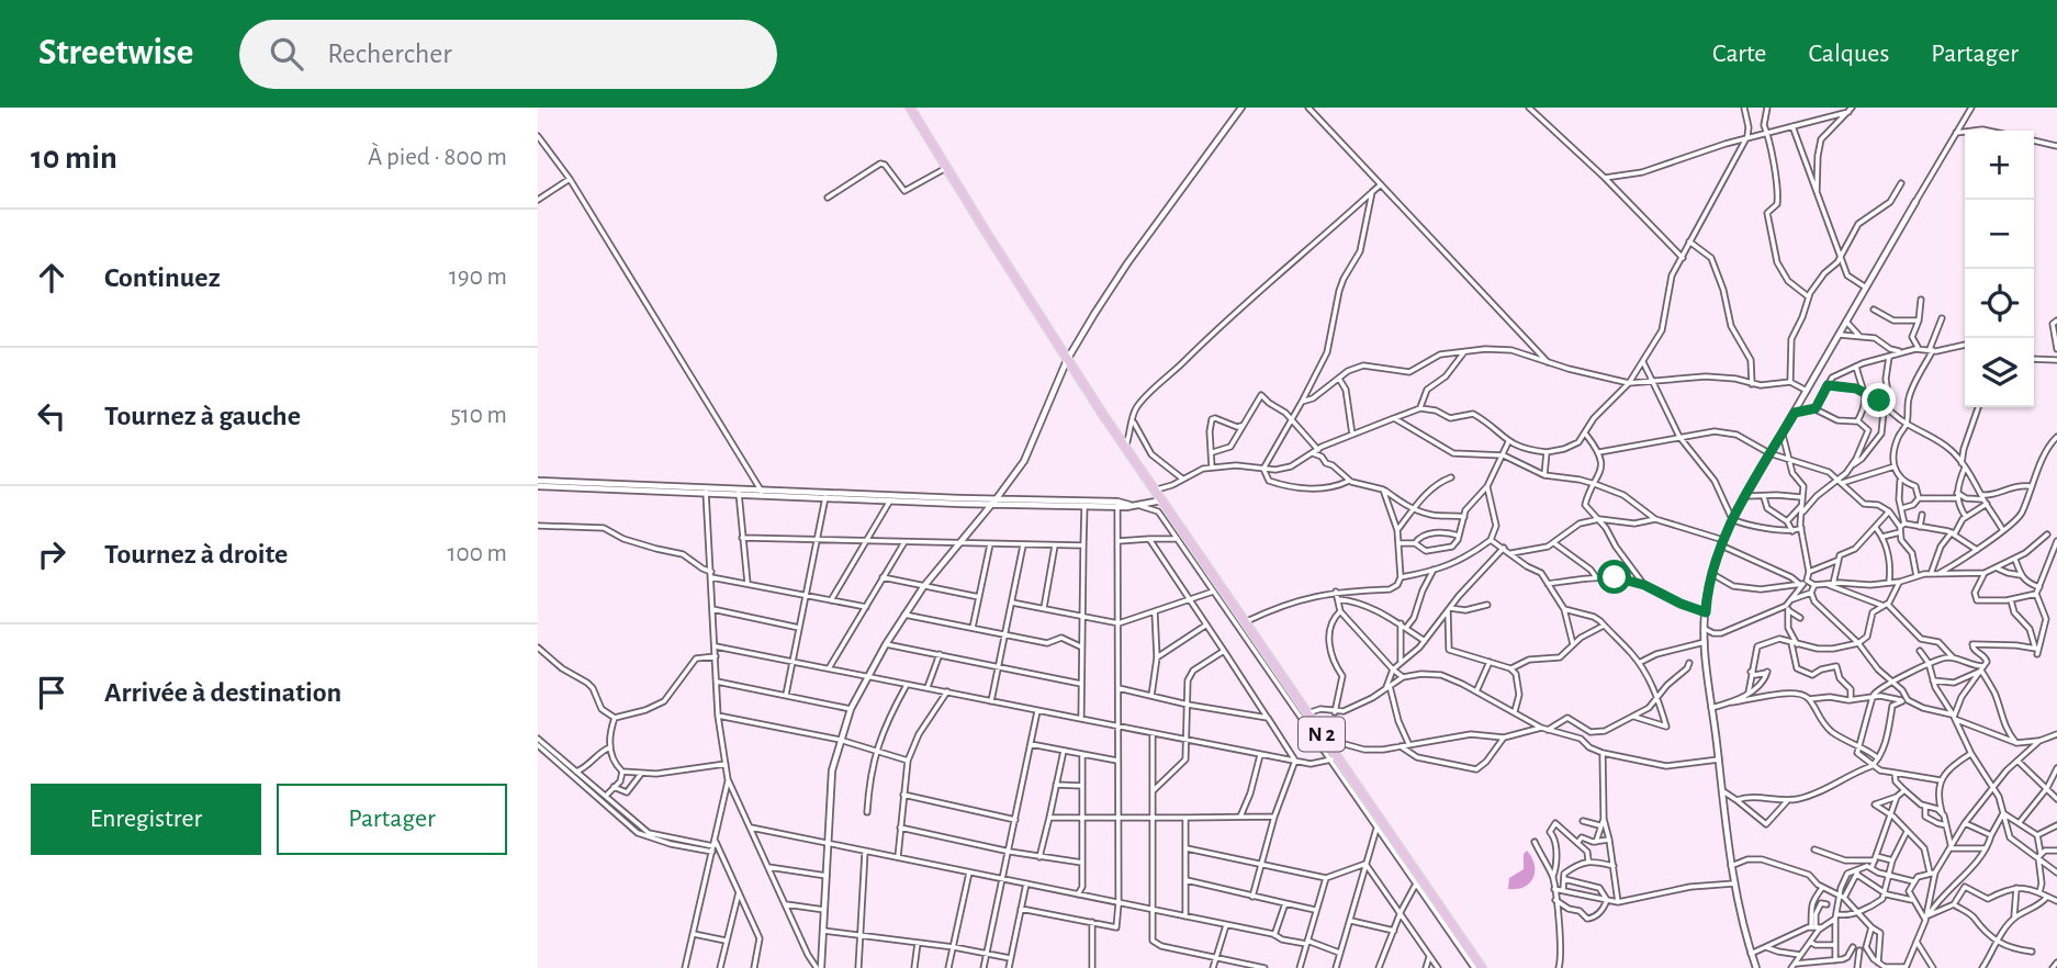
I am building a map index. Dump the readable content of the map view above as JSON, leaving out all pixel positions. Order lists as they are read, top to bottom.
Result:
{
  "streets": {
    "main road": ["N 2"]
  },
  "page": {
    "header": "Streetwise",
    "search": "Rechercher",
    "nav": ["Carte", "Calques", "Partager"],
    "heading": ["10 min", "À pied · 800 m"],
    "map_buttons": ["+", "−"],
    "list": [
      ["Continuez", "190 m"],
      ["Tournez à gauche", "510 m"],
      ["Tournez à droite", "100 m"],
      "Arrivée à destination"
    ],
    "buttons": ["Enregistrer", "Partager"]
  }
}
